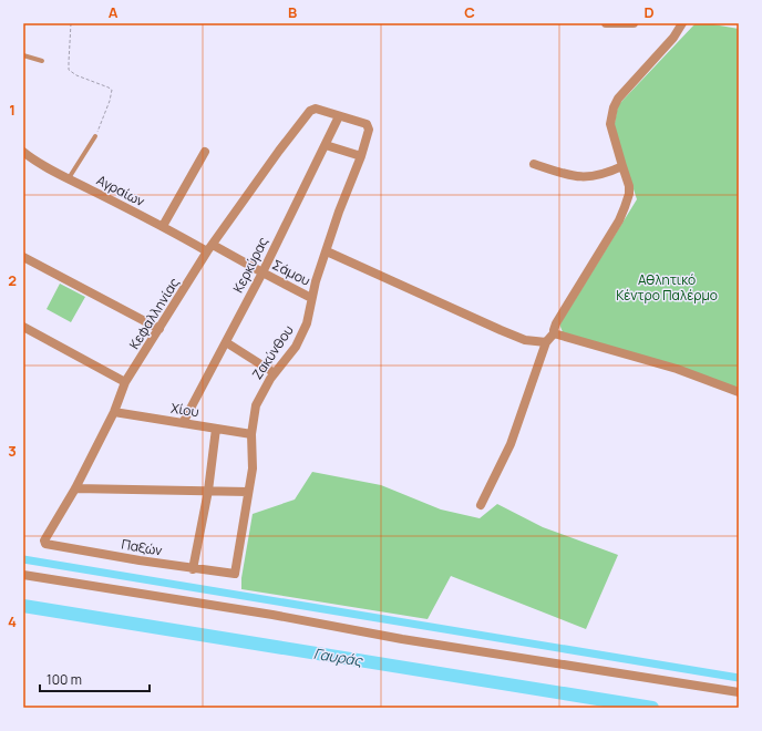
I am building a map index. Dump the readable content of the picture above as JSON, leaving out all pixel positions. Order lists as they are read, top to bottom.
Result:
{
  "streets": {
    "street": [
      "Αγραίων",
      "Κερκύρας",
      "Σάμου",
      "Κεφαλληνίας",
      "Ζακύνθου",
      "Χίου",
      "Παξών"
    ]
  },
  "crossings": [
    ["Αγραίων", "Σάμου"],
    ["Αγραίων", "Κεφαλληνίας"],
    ["Κερκύρας", "Σάμου"],
    ["Κερκύρας", "Κεφαλληνίας"],
    ["Κερκύρας", "Ζακύνθου"],
    ["Κερκύρας", "Χίου"],
    ["Σάμου", "Κεφαλληνίας"],
    ["Σάμου", "Ζακύνθου"],
    ["Κεφαλληνίας", "Ζακύνθου"],
    ["Κεφαλληνίας", "Χίου"],
    ["Κεφαλληνίας", "Παξών"],
    ["Ζακύνθου", "Χίου"],
    ["Ζακύνθου", "Παξών"]
  ],
  "water": ["Γαυράς"],
  "parks": ["Αθλητικό Κέντρο Παλέρμο"],
  "scale_bar": "100 m",
  "grid": {
    "columns": [
      "A",
      "B",
      "C",
      "D"
    ],
    "rows": [
      "1",
      "2",
      "3",
      "4"
    ]
  }
}
